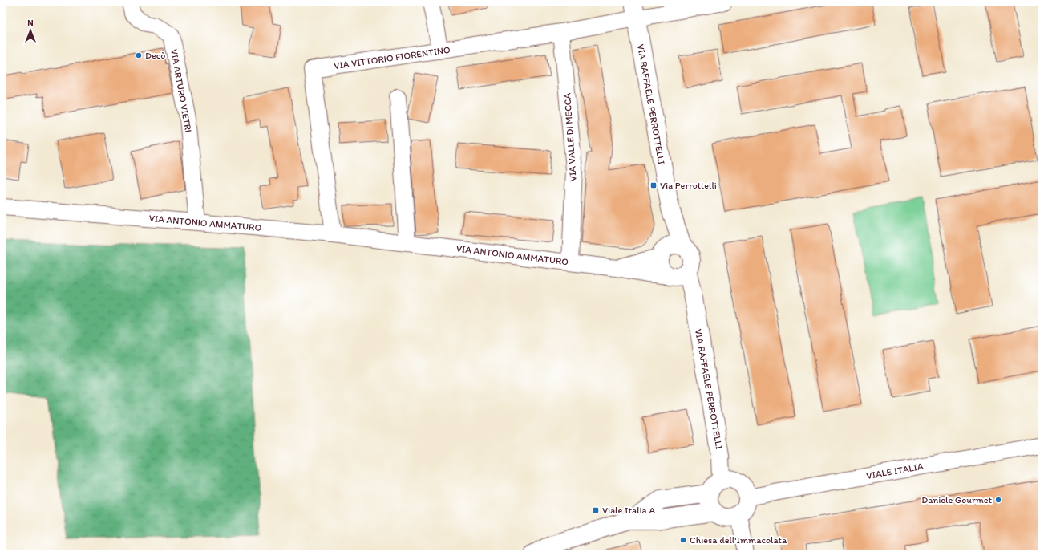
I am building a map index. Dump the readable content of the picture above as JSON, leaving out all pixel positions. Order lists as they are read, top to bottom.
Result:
{
  "streets": {
    "main road": ["VIA RAFFAELE PERROTTELLI"],
    "street": [
      "VIA VITTORIO FIORENTINO",
      "VIA ARTURO VIETRI",
      "VIA VALLE DI MECCA",
      "VIA ANTONIO AMMATURO",
      "VIALE ITALIA"
    ]
  },
  "crossings": [
    ["VIA VITTORIO FIORENTINO", "VIA RAFFAELE PERROTTELLI"],
    ["VIA VITTORIO FIORENTINO", "VIA VALLE DI MECCA"],
    ["VIA VITTORIO FIORENTINO", "VIA ANTONIO AMMATURO"],
    ["VIA ARTURO VIETRI", "VIA ANTONIO AMMATURO"],
    ["VIA RAFFAELE PERROTTELLI", "VIA ANTONIO AMMATURO"],
    ["VIA RAFFAELE PERROTTELLI", "VIALE ITALIA"],
    ["VIA VALLE DI MECCA", "VIA ANTONIO AMMATURO"]
  ],
  "places": {
    "other": ["Decò", "Daniele Gourmet", "Chiesa dell'Immacolata"],
    "transit": ["Via Perrottelli", "Viale Italia A"]
  },
  "north": "top"
}
